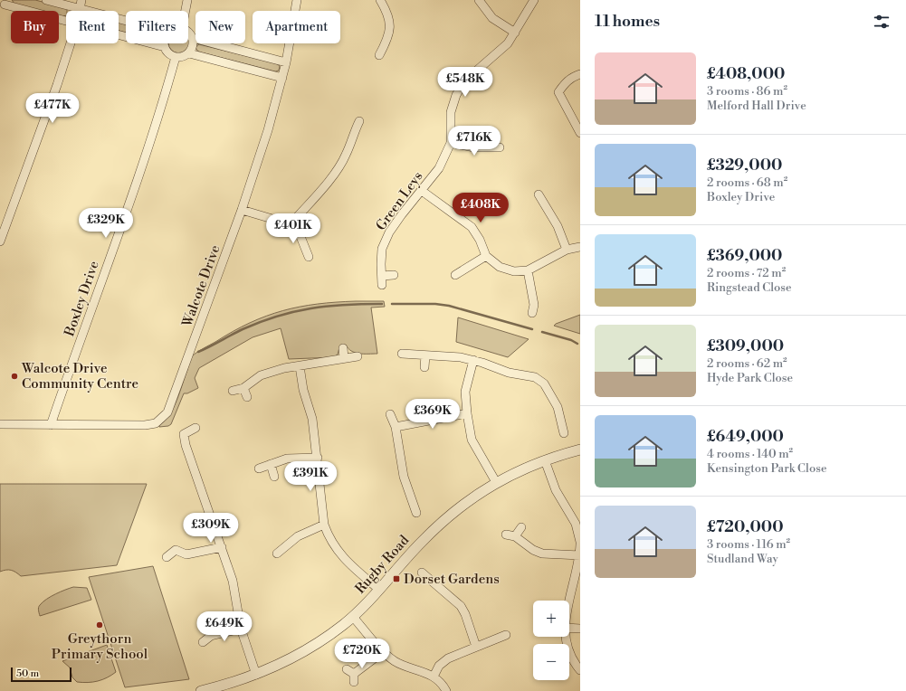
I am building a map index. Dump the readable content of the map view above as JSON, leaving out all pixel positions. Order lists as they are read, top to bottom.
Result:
{
  "streets": {
    "street": [
      "Green Leys",
      "Walcote Drive",
      "Boxley Drive",
      "Rugby Road"
    ]
  },
  "crossings": [
    ["Walcote Drive", "Boxley Drive"]
  ],
  "places": {
    "other": ["Walcote Drive Community Centre", "Greythorn Primary School"],
    "transit": ["Dorset Gardens"]
  },
  "scale_bar": "50 m",
  "page": {
    "heading": "11 homes",
    "chip": [
      "Buy",
      "Rent",
      "Filters",
      "New",
      "Apartment"
    ],
    "list": [
      {
        "name": "£408,000",
        "note": "3 rooms · 86 m² · Melford Hall Drive"
      },
      {
        "name": "£329,000",
        "note": "2 rooms · 68 m² · Boxley Drive"
      },
      {
        "name": "£369,000",
        "note": "2 rooms · 72 m² · Ringstead Close"
      },
      {
        "name": "£309,000",
        "note": "2 rooms · 62 m² · Hyde Park Close"
      },
      {
        "name": "£649,000",
        "note": "4 rooms · 140 m² · Kensington Park Close"
      },
      {
        "name": "£720,000",
        "note": "3 rooms · 116 m² · Studland Way"
      }
    ],
    "price": [
      "£548K",
      "£477K",
      "£716K",
      "£408K",
      "£329K",
      "£401K",
      "£369K",
      "£391K",
      "£309K",
      "£649K",
      "£720K"
    ],
    "map_buttons": ["+", "−"],
    "scale": "50 m"
  }
}
